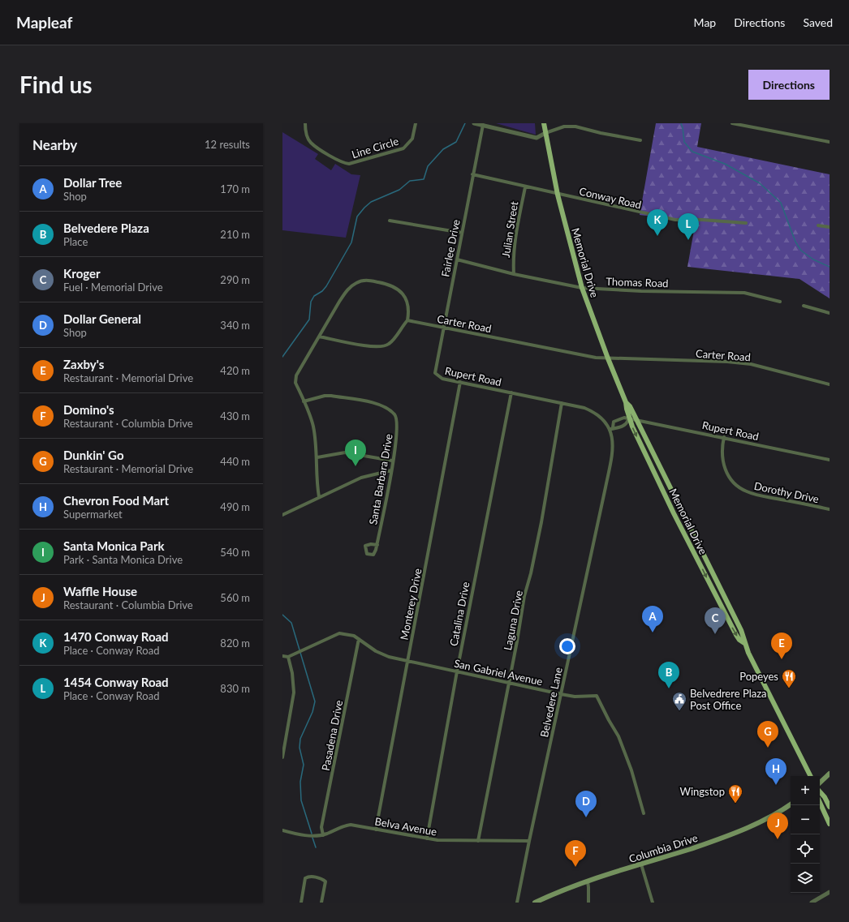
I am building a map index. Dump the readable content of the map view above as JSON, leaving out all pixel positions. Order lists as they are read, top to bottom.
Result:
{
  "streets": {
    "main road": ["Memorial Drive", "Columbia Drive"],
    "street": [
      "Line Circle",
      "Conway Road",
      "Julian Street",
      "Fairlee Drive",
      "Thomas Road",
      "Carter Road",
      "Rupert Road",
      "Santa Barbara Drive",
      "Dorothy Drive",
      "Monterey Drive",
      "Catalina Drive",
      "Laguna Drive",
      "San Gabriel Avenue",
      "Belvedere Lane",
      "Pasadena Drive",
      "Belva Avenue"
    ]
  },
  "crossings": [
    ["Conway Road", "Julian Street"],
    ["Conway Road", "Fairlee Drive"],
    ["Conway Road", "Memorial Drive"],
    ["Julian Street", "Thomas Road"],
    ["Fairlee Drive", "Thomas Road"],
    ["Fairlee Drive", "Carter Road"],
    ["Fairlee Drive", "Rupert Road"],
    ["Memorial Drive", "Thomas Road"],
    ["Memorial Drive", "Carter Road"],
    ["Memorial Drive", "Rupert Road"],
    ["Rupert Road", "Dorothy Drive"],
    ["Rupert Road", "Monterey Drive"],
    ["Rupert Road", "Catalina Drive"],
    ["Rupert Road", "Laguna Drive"],
    ["Rupert Road", "Belvedere Lane"],
    ["Monterey Drive", "San Gabriel Avenue"],
    ["Monterey Drive", "Belva Avenue"],
    ["Catalina Drive", "San Gabriel Avenue"],
    ["Catalina Drive", "Belva Avenue"],
    ["Laguna Drive", "San Gabriel Avenue"],
    ["Laguna Drive", "Belva Avenue"],
    ["San Gabriel Avenue", "Belvedere Lane"],
    ["San Gabriel Avenue", "Pasadena Drive"],
    ["Belvedere Lane", "Belva Avenue"],
    ["Pasadena Drive", "Belva Avenue"]
  ],
  "places": {
    "restaurant": ["Popeyes", "Wingstop"],
    "public building": ["Belvedrere Plaza Post Office"]
  },
  "page": {
    "header": "Mapleaf",
    "nav": ["Map", "Directions", "Saved"],
    "buttons": "Directions",
    "title": "Find us",
    "heading": ["Nearby", "12 results"],
    "list": [
      {
        "mark": "A",
        "name": "Dollar Tree",
        "note": "Shop",
        "value": "170 m"
      },
      {
        "mark": "B",
        "name": "Belvedere Plaza",
        "note": "Place",
        "value": "210 m"
      },
      {
        "mark": "C",
        "name": "Kroger",
        "note": "Fuel · Memorial Drive",
        "value": "290 m"
      },
      {
        "mark": "D",
        "name": "Dollar General",
        "note": "Shop",
        "value": "340 m"
      },
      {
        "mark": "E",
        "name": "Zaxby's",
        "note": "Restaurant · Memorial Drive",
        "value": "420 m"
      },
      {
        "mark": "F",
        "name": "Domino's",
        "note": "Restaurant · Columbia Drive",
        "value": "430 m"
      },
      {
        "mark": "G",
        "name": "Dunkin' Go",
        "note": "Restaurant · Memorial Drive",
        "value": "440 m"
      },
      {
        "mark": "H",
        "name": "Chevron Food Mart",
        "note": "Supermarket",
        "value": "490 m"
      },
      {
        "mark": "I",
        "name": "Santa Monica Park",
        "note": "Park · Santa Monica Drive",
        "value": "540 m"
      },
      {
        "mark": "J",
        "name": "Waffle House",
        "note": "Restaurant · Columbia Drive",
        "value": "560 m"
      },
      {
        "mark": "K",
        "name": "1470 Conway Road",
        "note": "Place · Conway Road",
        "value": "820 m"
      },
      {
        "mark": "L",
        "name": "1454 Conway Road",
        "note": "Place · Conway Road",
        "value": "830 m"
      }
    ],
    "pins": [
      "K",
      "L",
      "I",
      "A",
      "C",
      "E",
      "B",
      "G",
      "H",
      "D",
      "J",
      "F"
    ],
    "map_buttons": ["+", "−"]
  }
}
